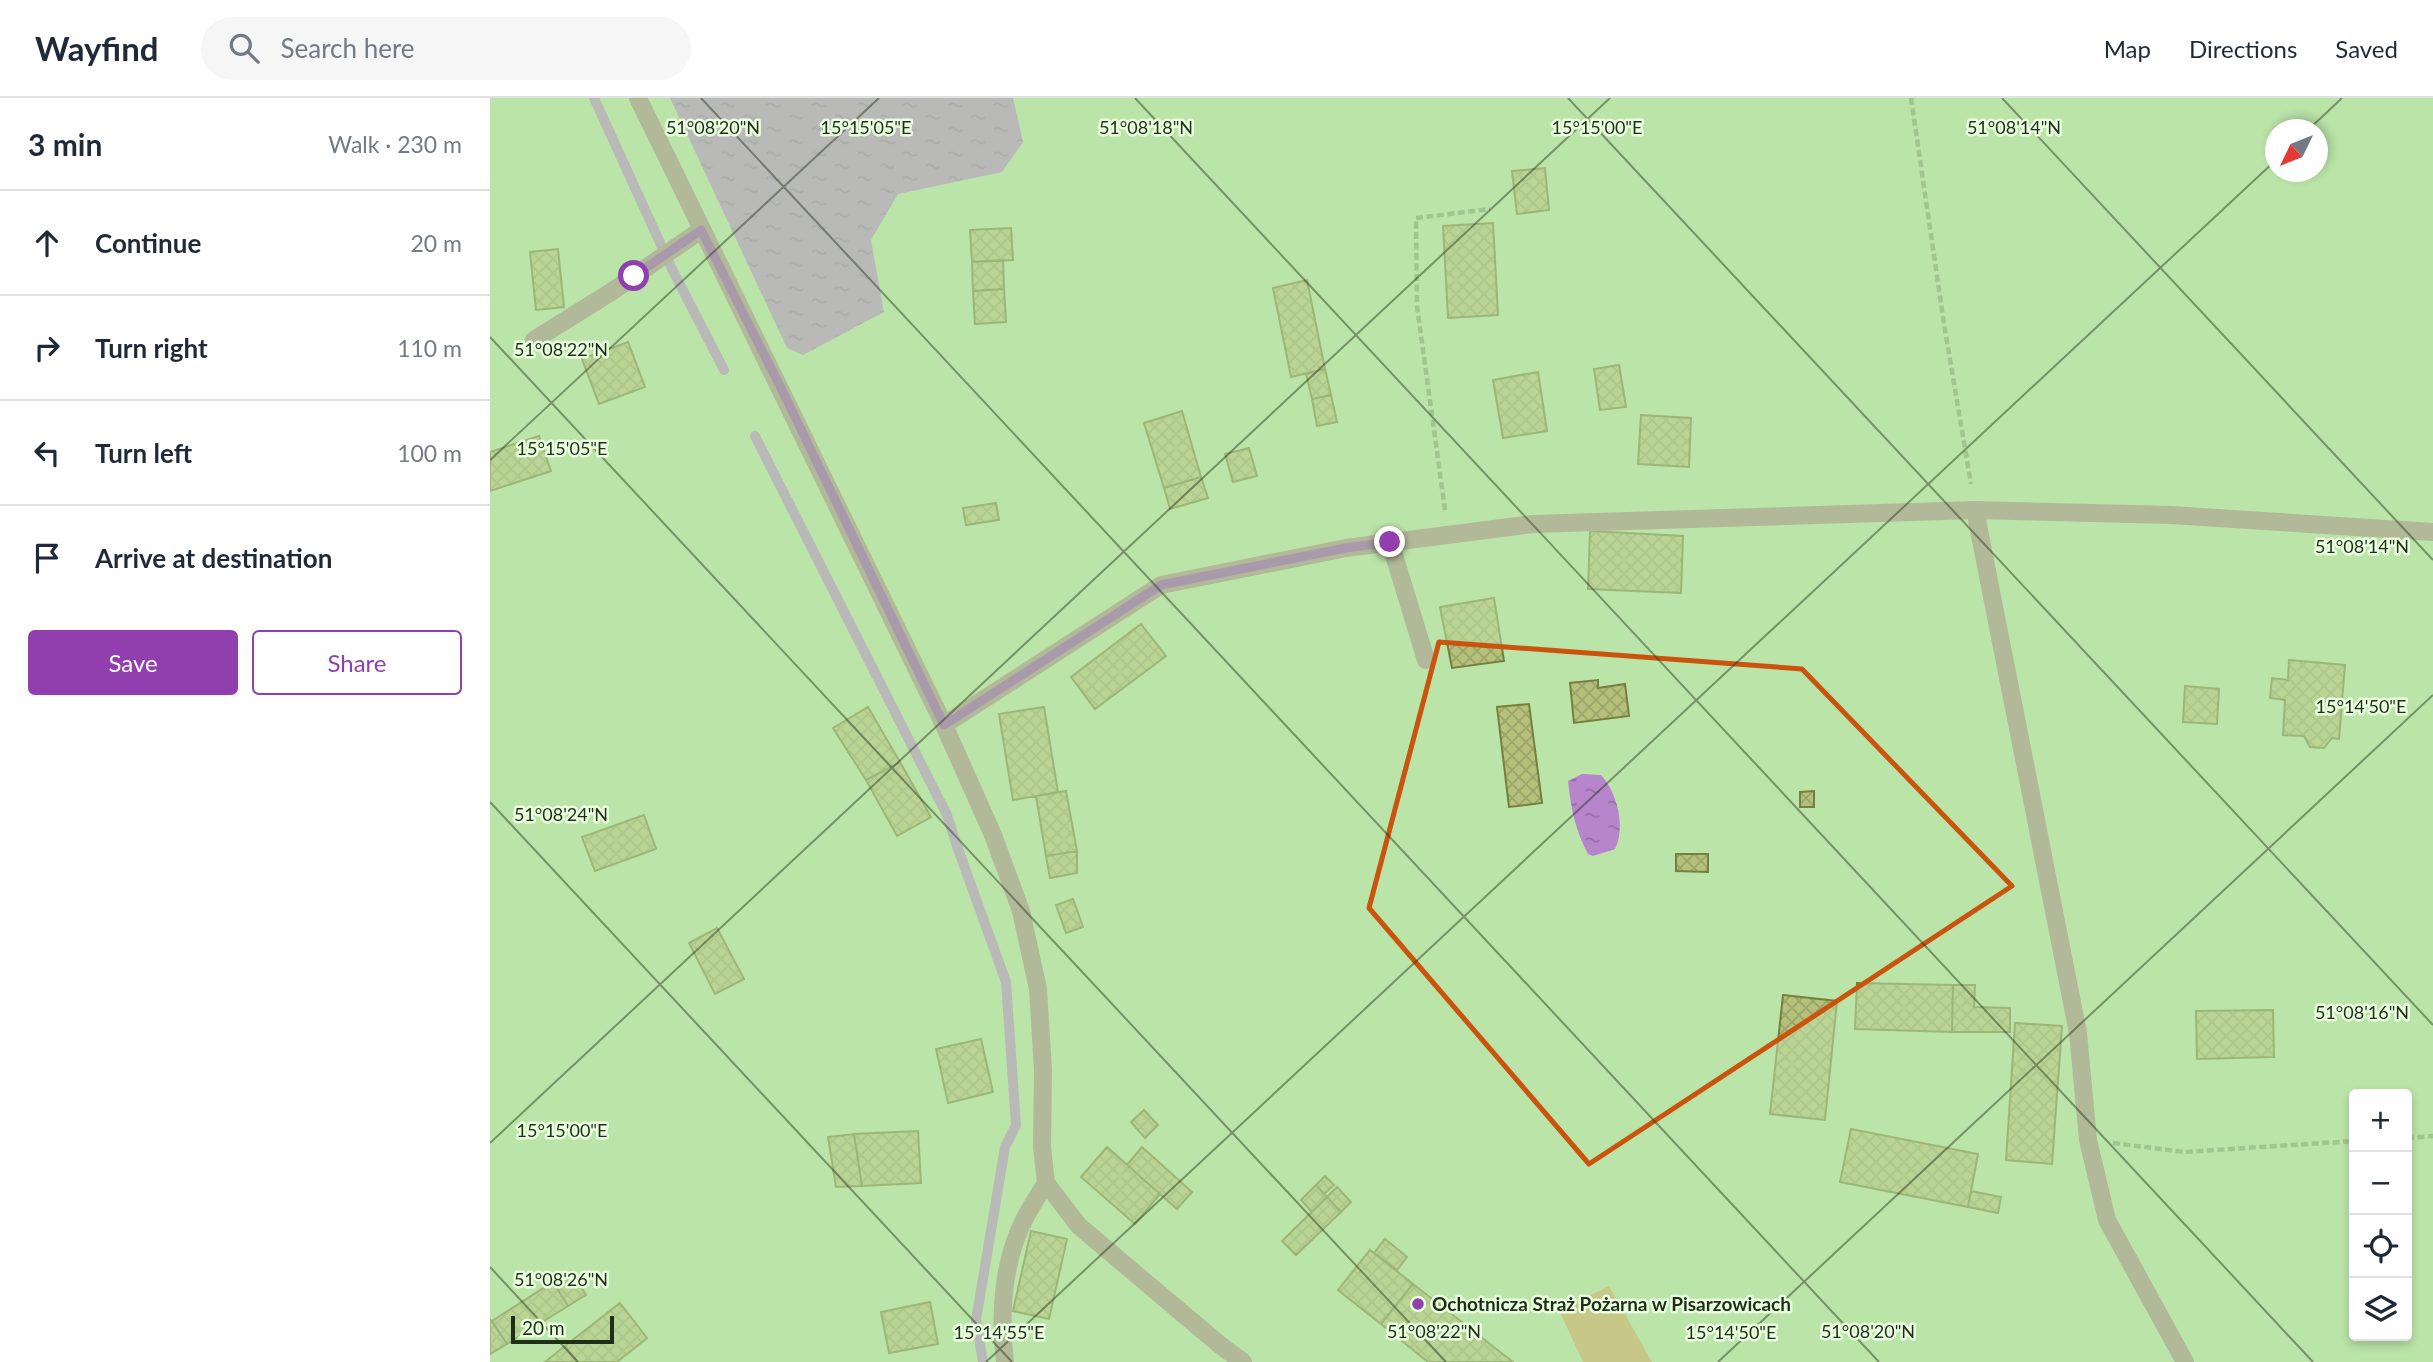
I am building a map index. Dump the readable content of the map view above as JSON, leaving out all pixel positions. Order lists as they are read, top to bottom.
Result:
{
  "places": ["Ochotnicza Straż Pożarna w Pisarzowicach"],
  "scale_bar": "20 m",
  "north": "bottom left",
  "page": {
    "header": "Wayfind",
    "search": "Search here",
    "nav": ["Map", "Directions", "Saved"],
    "heading": ["3 min", "Walk · 230 m"],
    "list": [
      ["Continue", "20 m"],
      ["Turn right", "110 m"],
      ["Turn left", "100 m"],
      "Arrive at destination"
    ],
    "buttons": ["Save", "Share"],
    "map_buttons": ["+", "−"],
    "scale": "20 m"
  },
  "coordinates": [
    "15°15'05\"E",
    "15°15'00\"E",
    "51°08'20\"N",
    "51°08'18\"N",
    "51°08'14\"N",
    "51°08'22\"N",
    "15°14'50\"E",
    "51°08'24\"N",
    "51°08'16\"N",
    "51°08'26\"N",
    "15°14'55\"E"
  ]
}
